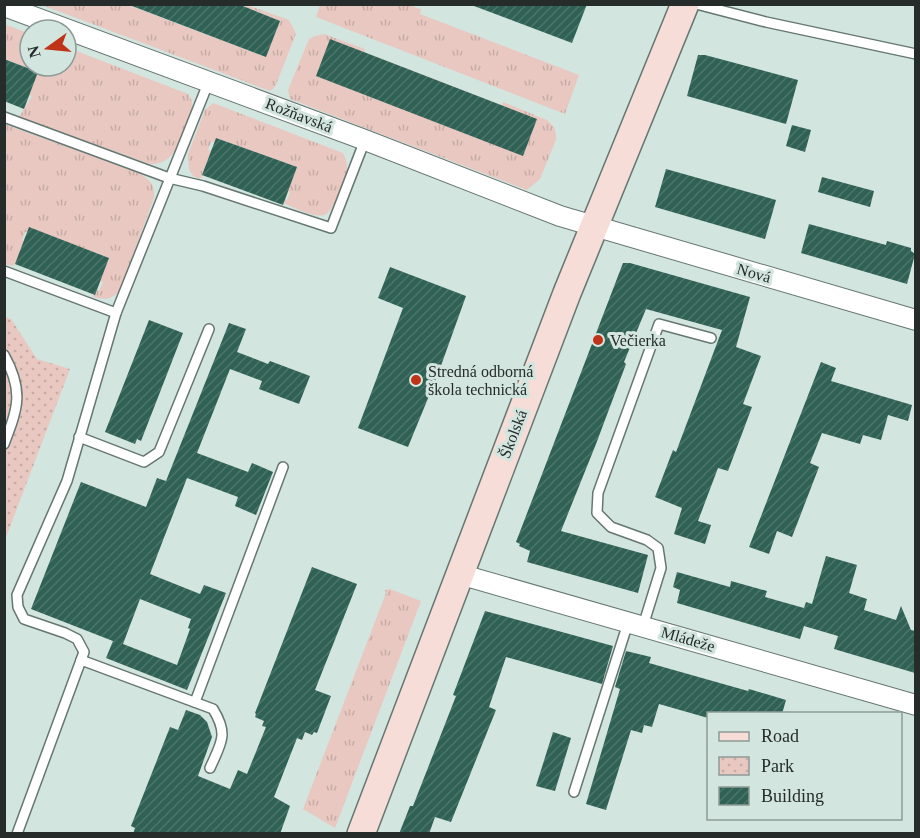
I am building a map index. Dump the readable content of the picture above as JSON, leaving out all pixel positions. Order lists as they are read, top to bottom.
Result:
{
  "streets": {
    "main road": ["Školská"],
    "street": ["Rožňavská", "Nová", "Mládeže"]
  },
  "crossings": [
    ["Rožňavská", "Nová"],
    ["Rožňavská", "Školská"],
    ["Nová", "Školská"],
    ["Školská", "Mládeže"]
  ],
  "places": ["Večierka", "Stredná odborná škola technická"],
  "legend": ["Road", "Park", "Building"],
  "north": "left"
}
